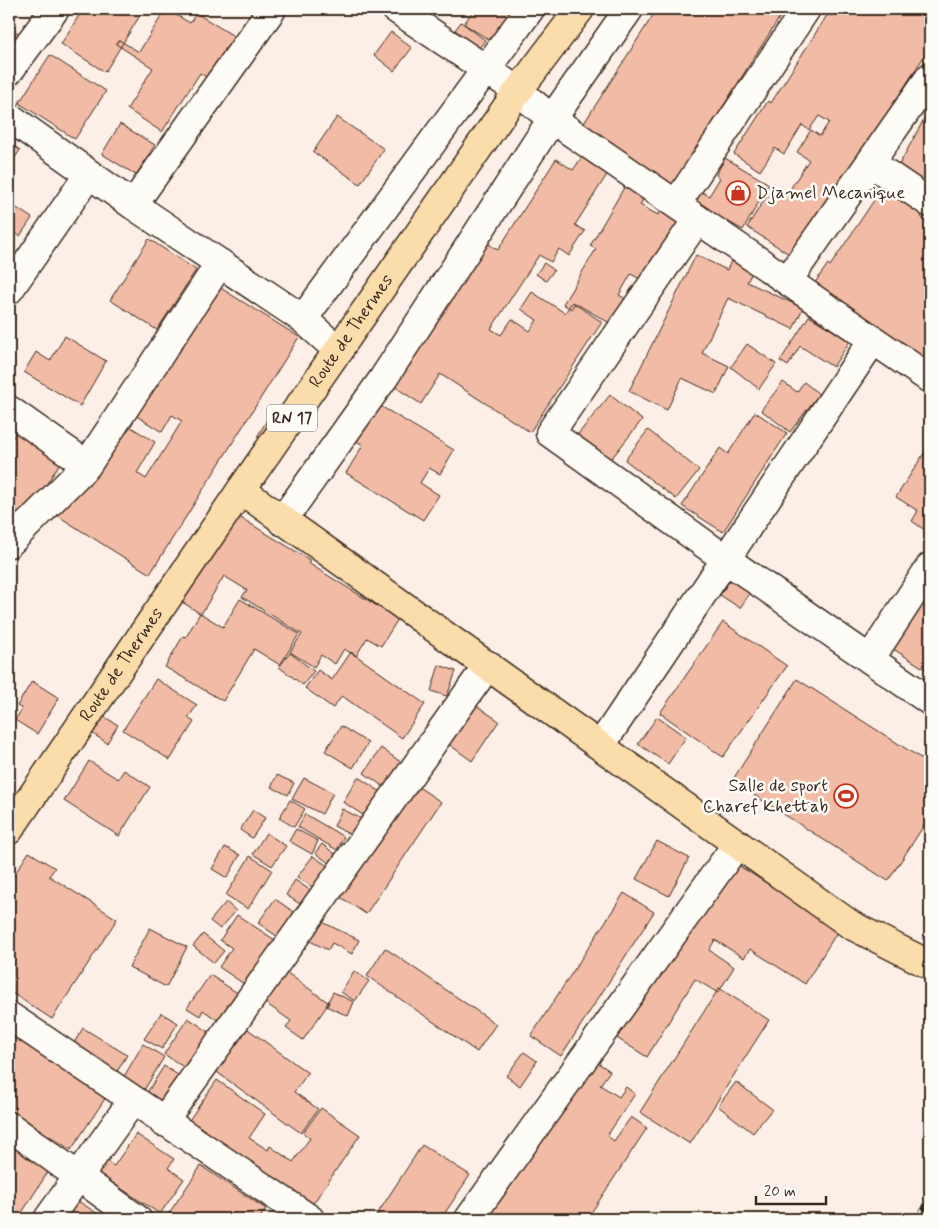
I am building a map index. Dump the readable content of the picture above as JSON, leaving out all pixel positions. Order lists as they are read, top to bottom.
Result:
{
  "streets": {
    "main road": ["Route de Thermes", "RN 17"]
  },
  "places": {
    "shop": ["Djamel Mecanique"],
    "sports": ["Salle de sport Charef Khettab"]
  },
  "scale_bar": "20 m"
}
